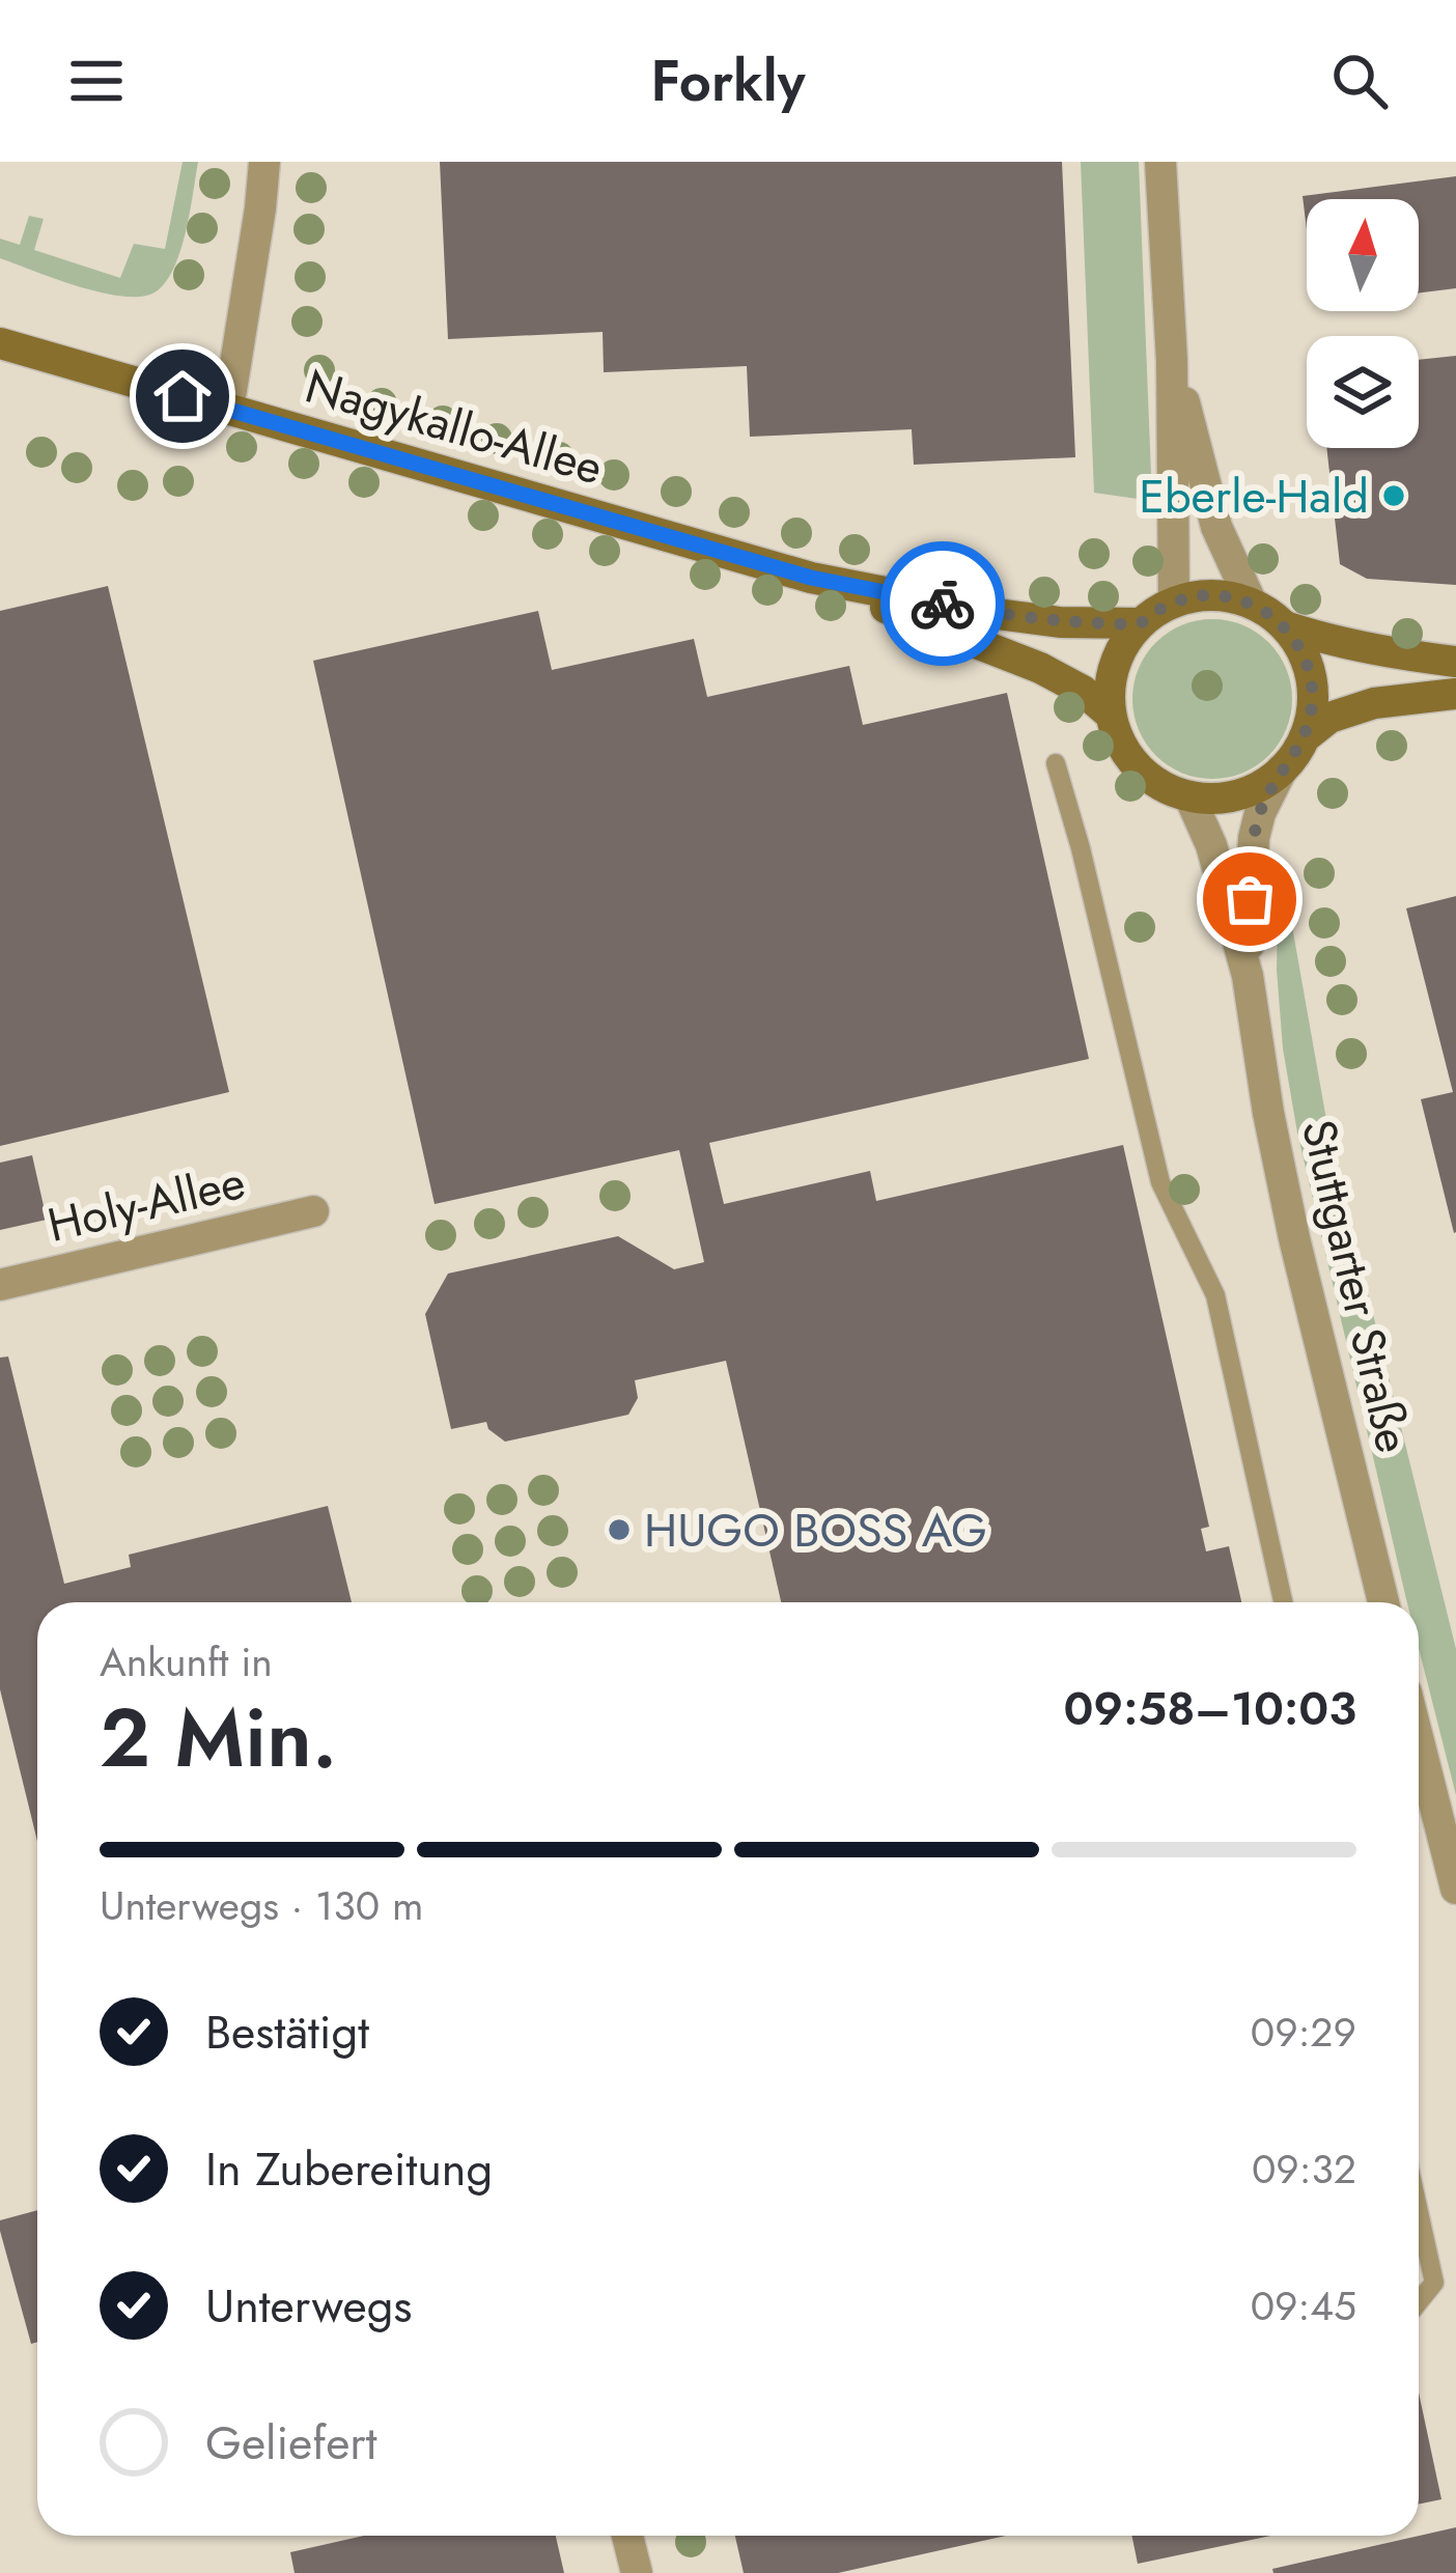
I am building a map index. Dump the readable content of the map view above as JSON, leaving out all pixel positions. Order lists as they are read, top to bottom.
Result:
{
  "streets": {
    "main road": ["Nagykallo-Allee"],
    "street": ["Holy-Allee", "Stuttgarter Straße"]
  },
  "crossings": [
    ["Nagykallo-Allee", "Stuttgarter Straße"]
  ],
  "places": ["Eberle-Hald", "HUGO BOSS AG"],
  "north": "top",
  "page": {
    "header": "Forkly",
    "heading": ["2 Min.", "Ankunft in", "09:58–10:03"],
    "bar": "Unterwegs · 130 m",
    "list": [
      ["Bestätigt", "09:29"],
      ["In Zubereitung", "09:32"],
      ["Unterwegs", "09:45"],
      "Geliefert"
    ]
  }
}
